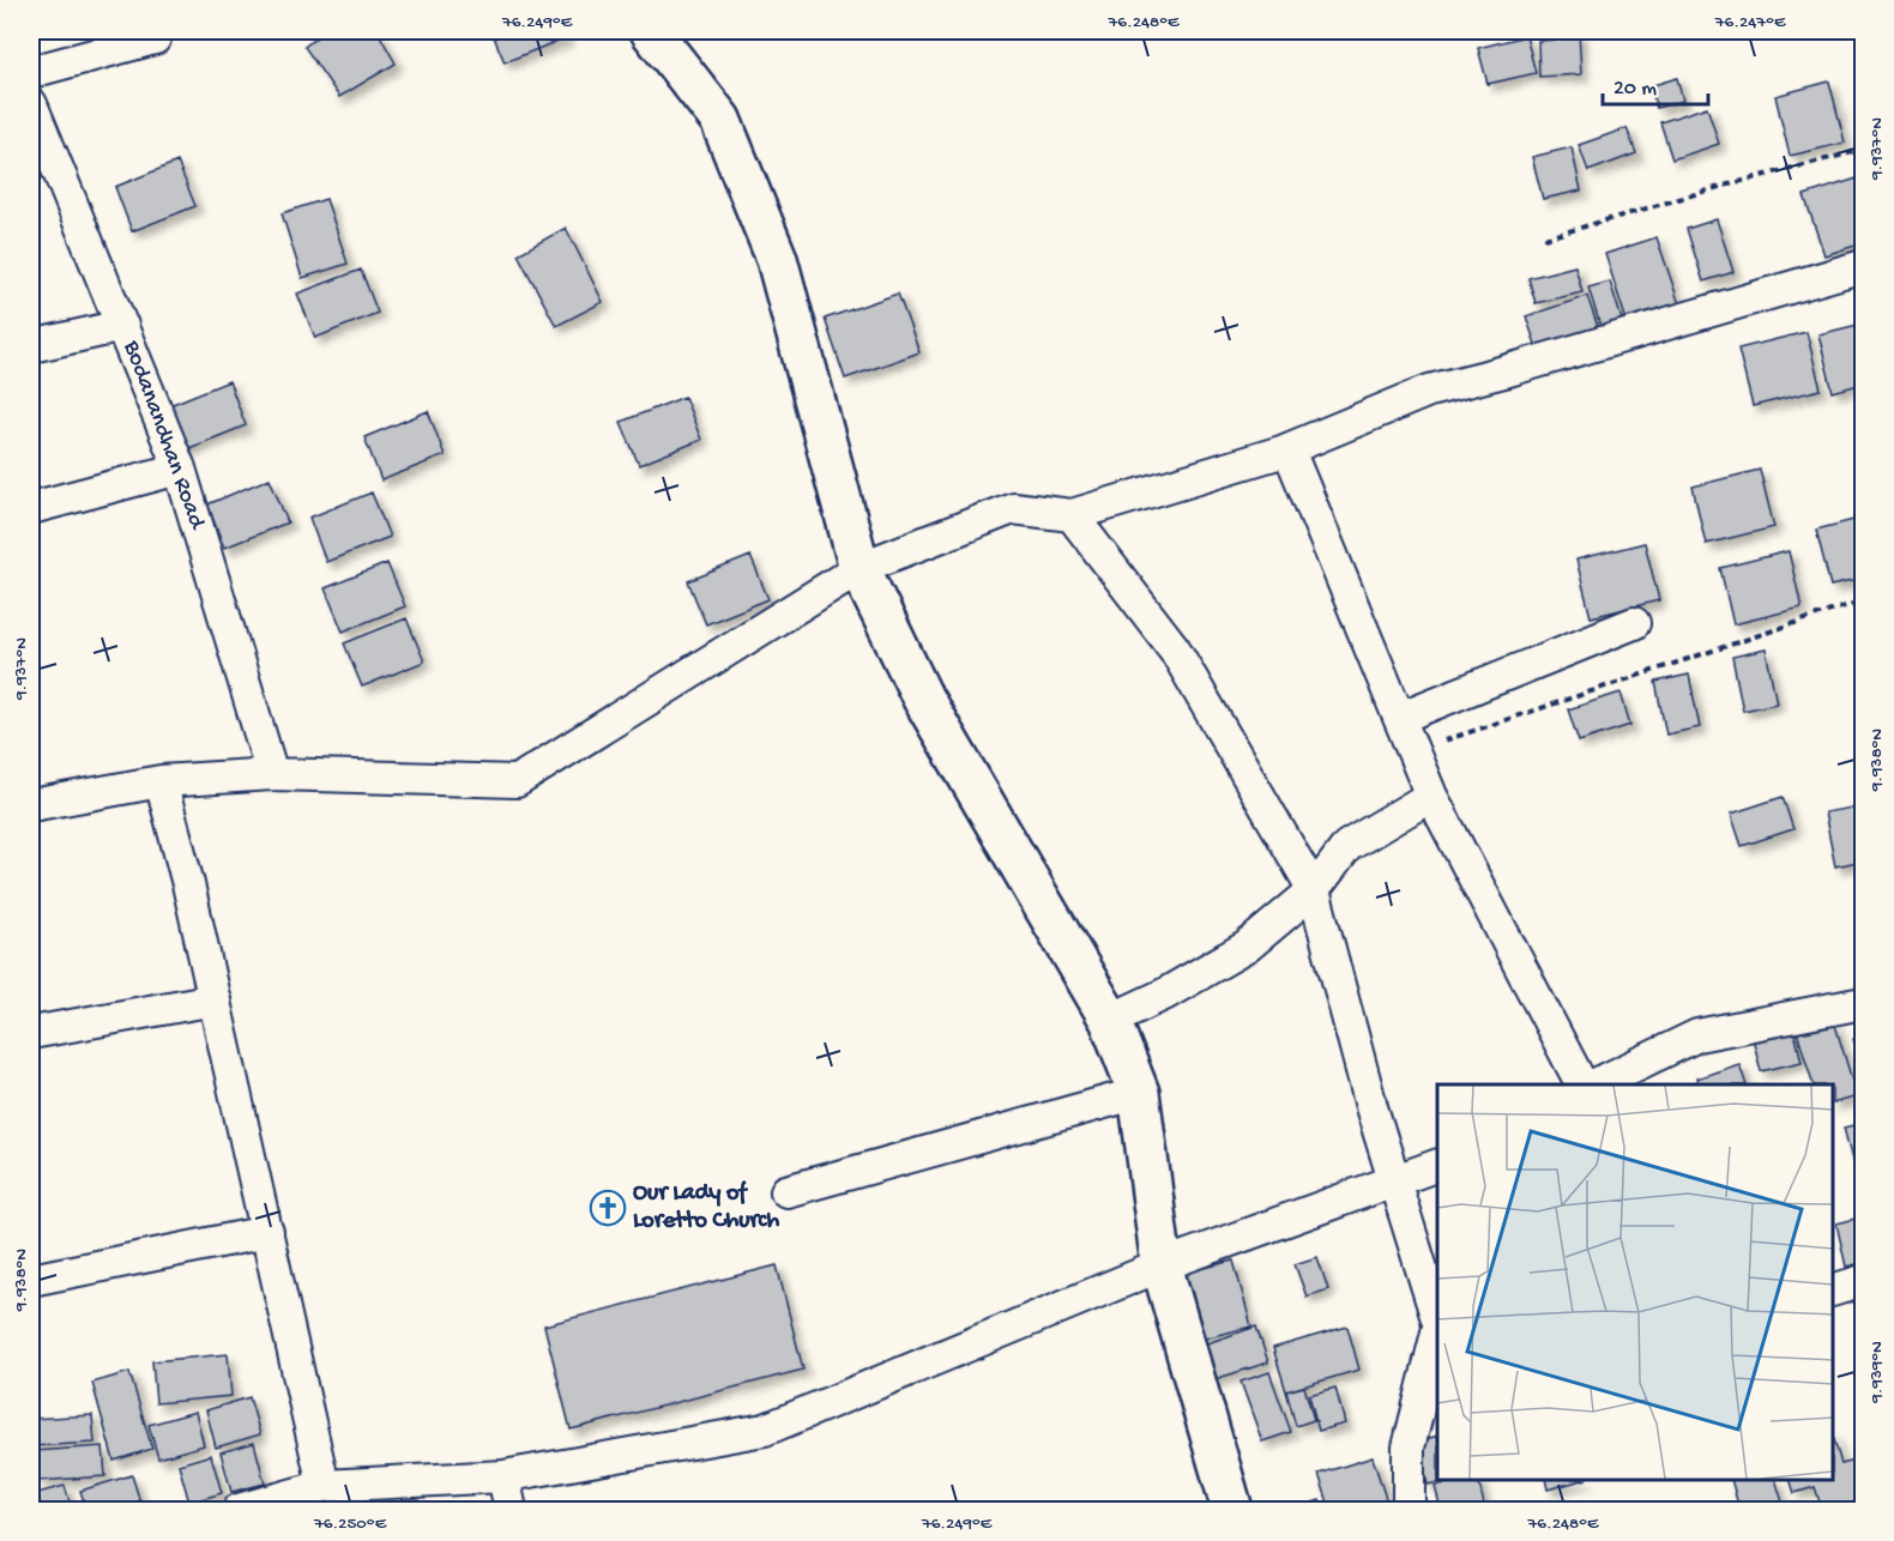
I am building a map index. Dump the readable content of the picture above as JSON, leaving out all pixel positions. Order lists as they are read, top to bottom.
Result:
{
  "streets": {
    "street": ["Bodanandhan Road"]
  },
  "places": {
    "church": ["Our Lady of Loretto Church"]
  },
  "scale_bar": "20 m",
  "coordinates": [
    "76.249°E",
    "76.248°E",
    "76.247°E",
    "9.937°N",
    "9.938°N",
    "9.939°N",
    "76.250°E"
  ]
}
